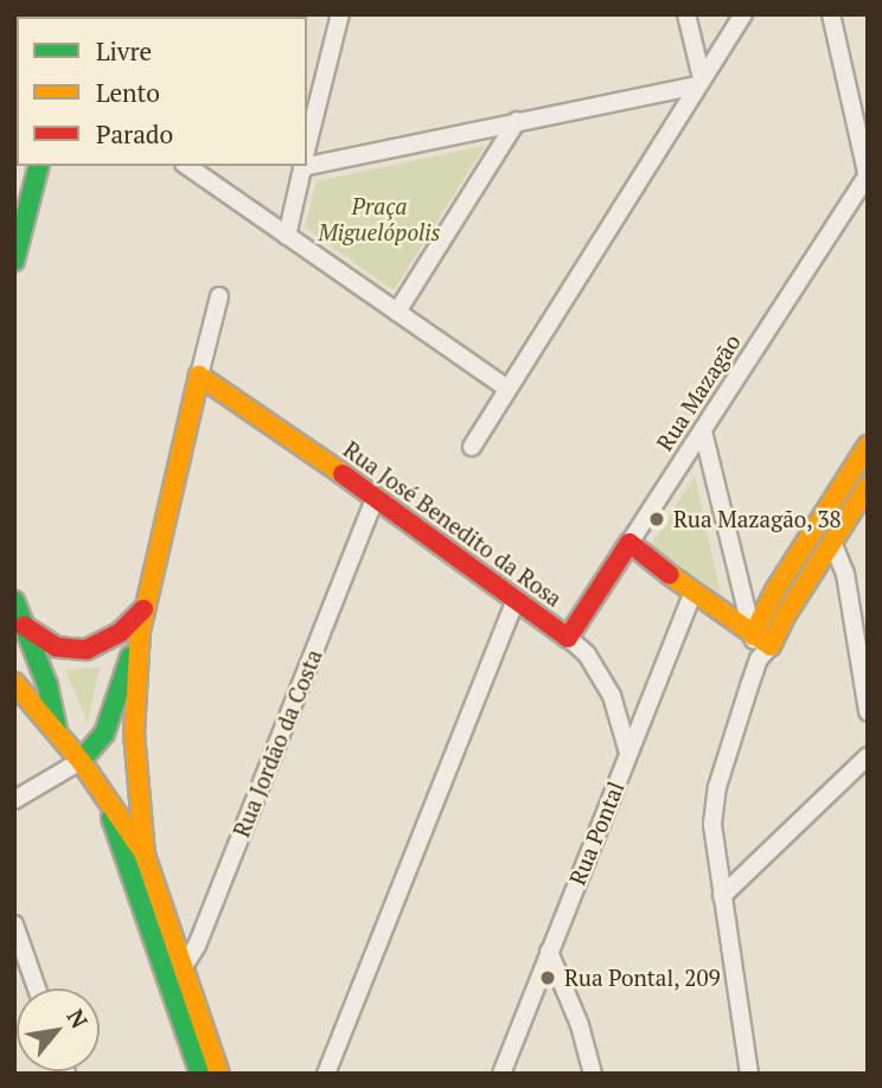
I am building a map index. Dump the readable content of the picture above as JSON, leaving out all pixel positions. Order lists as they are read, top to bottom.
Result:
{
  "streets": {
    "street": [
      "Rua Mazagão",
      "Rua José Benedito da Rosa",
      "Rua Jordão da Costa",
      "Rua Pontal"
    ]
  },
  "crossings": [
    ["Rua Mazagão", "Rua José Benedito da Rosa"],
    ["Rua José Benedito da Rosa", "Rua Jordão da Costa"],
    ["Rua José Benedito da Rosa", "Rua Pontal"]
  ],
  "parks": ["Praça Miguelópolis"],
  "places": ["Rua Mazagão, 38", "Rua Pontal, 209"],
  "legend": ["Livre", "Lento", "Parado"],
  "north": "top right"
}
